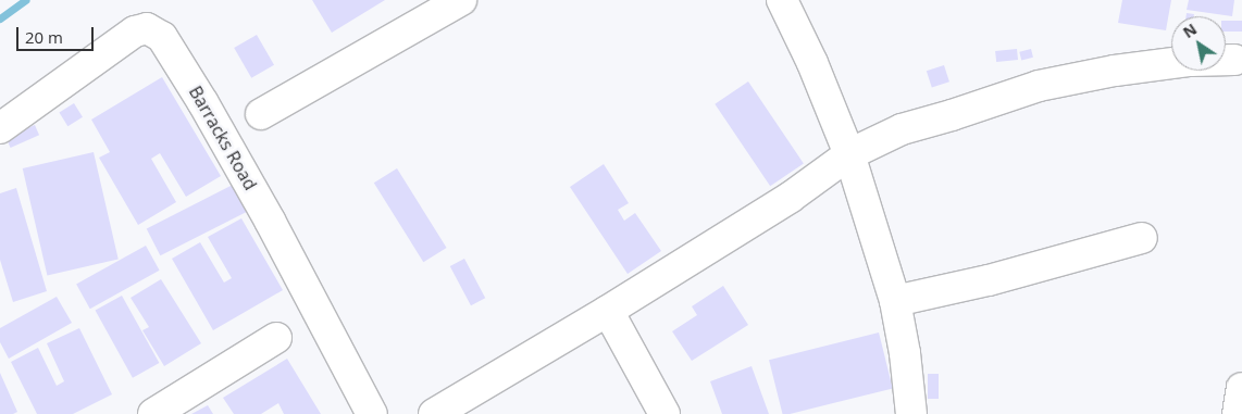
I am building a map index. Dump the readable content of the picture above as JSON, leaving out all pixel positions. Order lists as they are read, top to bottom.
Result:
{
  "streets": {
    "street": ["Barracks Road"]
  },
  "scale_bar": "20 m",
  "north": "top left"
}
